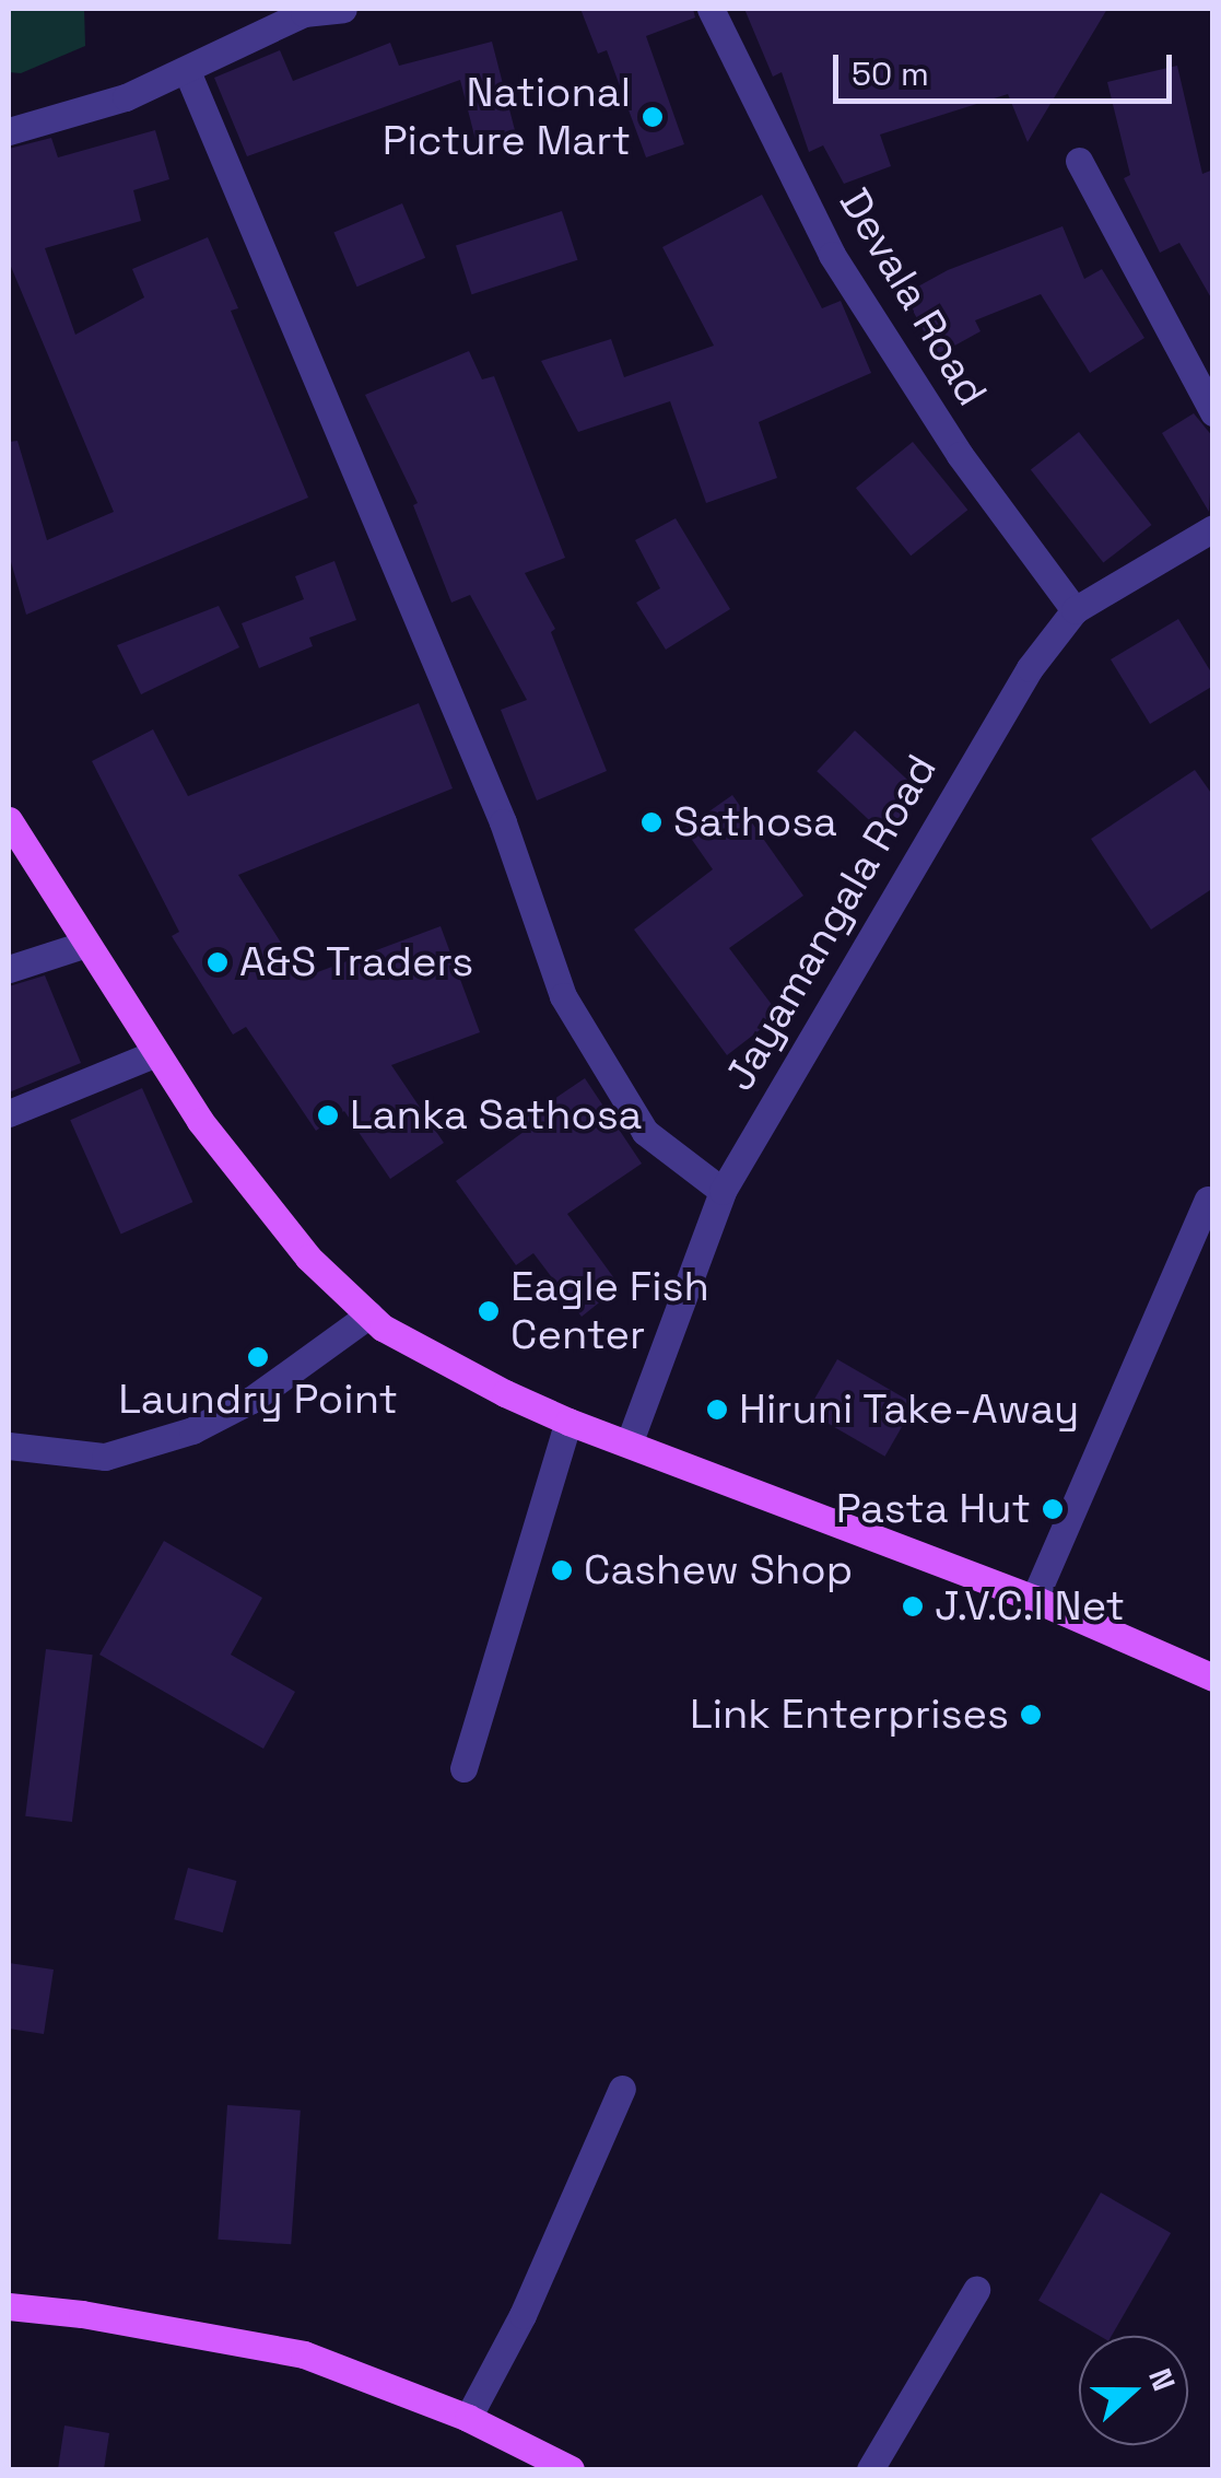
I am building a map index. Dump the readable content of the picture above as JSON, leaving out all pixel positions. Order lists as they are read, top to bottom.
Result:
{
  "streets": {
    "street": ["Devala Road", "Jayamangala Road"]
  },
  "crossings": [
    ["Devala Road", "Jayamangala Road"]
  ],
  "places": [
    "National Picture Mart",
    "Sathosa",
    "A&S Traders",
    "Lanka Sathosa",
    "Eagle Fish Center",
    "Laundry Point",
    "Hiruni Take-Away",
    "Pasta Hut",
    "Cashew Shop",
    "J.V.C.I Net",
    "Link Enterprises"
  ],
  "scale_bar": "50 m",
  "north": "right"
}
